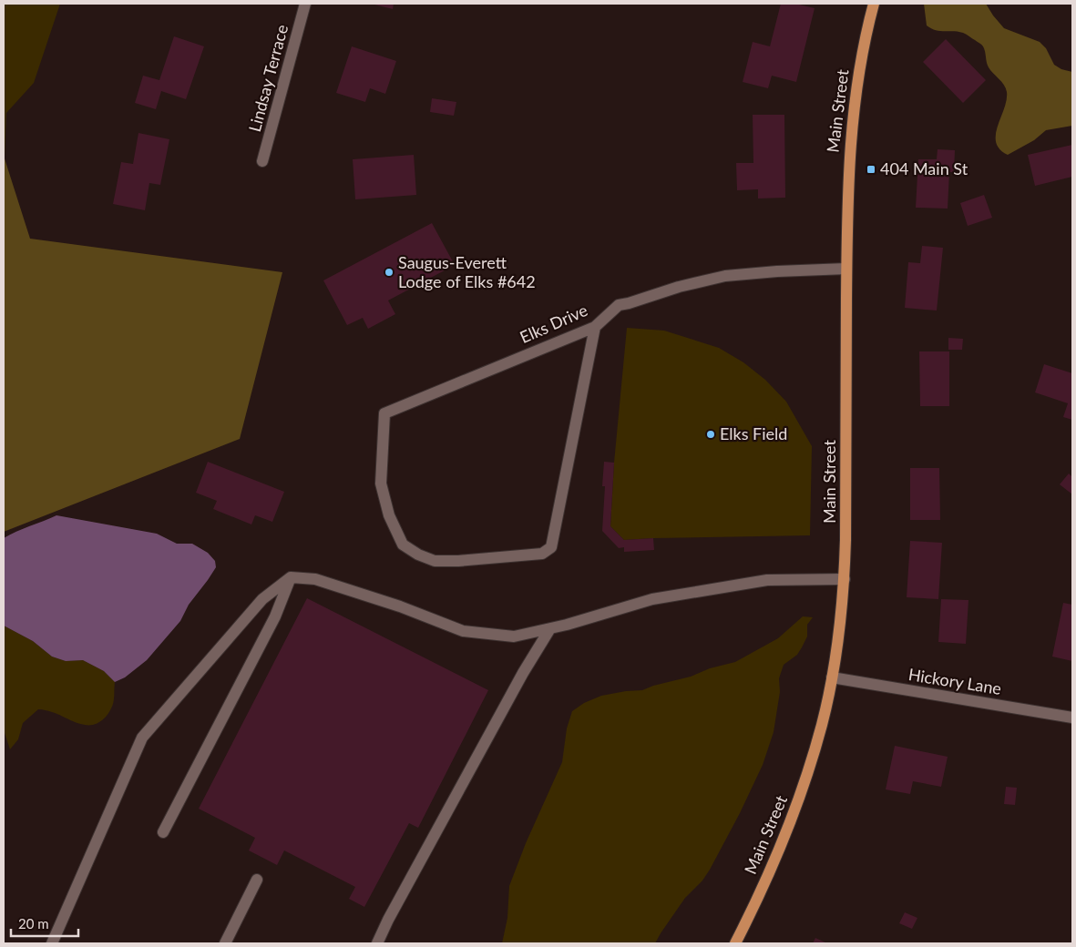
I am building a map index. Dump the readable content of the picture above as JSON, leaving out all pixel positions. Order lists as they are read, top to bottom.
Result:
{
  "streets": {
    "main road": ["Main Street"],
    "street": ["Lindsay Terrace", "Elks Drive", "Hickory Lane"]
  },
  "crossings": [
    ["Main Street", "Elks Drive"],
    ["Main Street", "Hickory Lane"]
  ],
  "places": {
    "transit": ["404 Main St"],
    "other": ["Saugus-Everett Lodge of Elks #642", "Elks Field"]
  },
  "scale_bar": "20 m"
}
